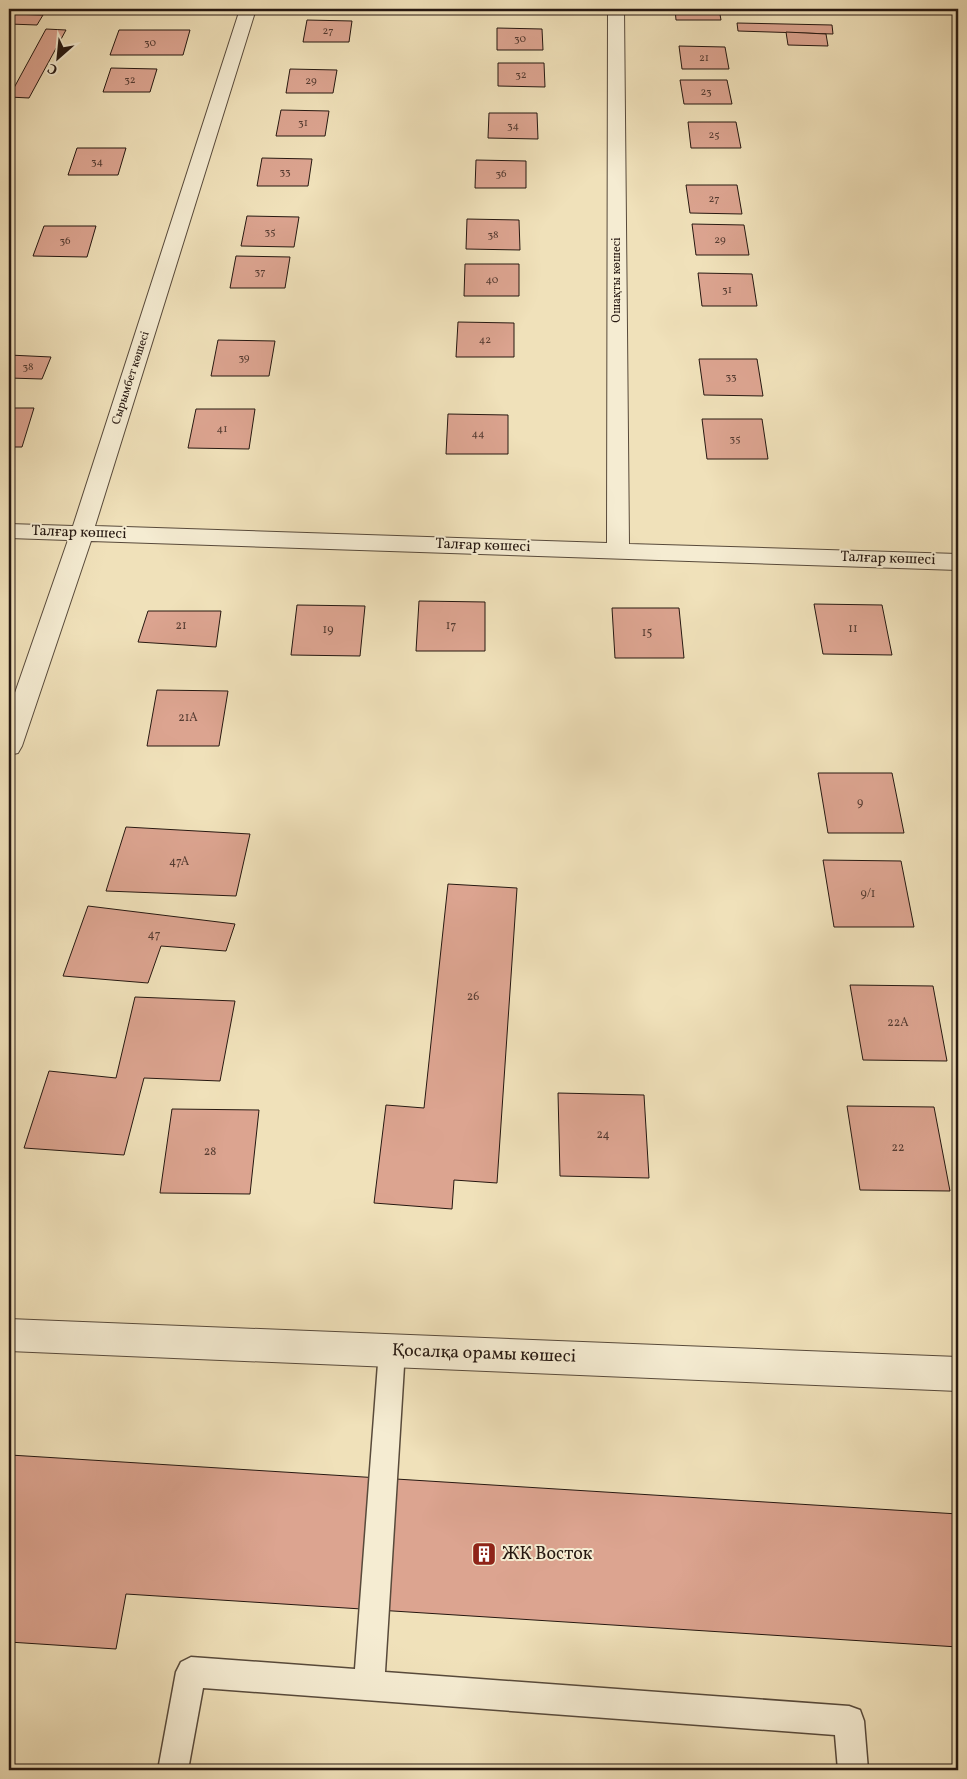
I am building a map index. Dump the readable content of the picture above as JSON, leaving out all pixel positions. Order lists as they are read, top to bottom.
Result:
{
  "streets": {
    "street": [
      "Ошақты көшесі",
      "Сырымбет көшесі",
      "Талғар көшесі",
      "Қосалқа орамы көшесі"
    ]
  },
  "crossings": [
    ["Ошақты көшесі", "Талғар көшесі"],
    ["Сырымбет көшесі", "Талғар көшесі"]
  ],
  "places": {
    "building": ["ЖК Восток"]
  },
  "house_numbers": [
    "27",
    "30",
    "30",
    "21",
    "32",
    "32",
    "29",
    "23",
    "31",
    "34",
    "25",
    "34",
    "33",
    "36",
    "27",
    "35",
    "38",
    "29",
    "36",
    "37",
    "40",
    "31",
    "42",
    "39",
    "38",
    "33",
    "41",
    "44",
    "35",
    "21",
    "17",
    "11",
    "19",
    "15",
    "21А",
    "9",
    "47А",
    "9/1",
    "47",
    "26",
    "22А",
    "24",
    "22",
    "28"
  ],
  "north": "bottom left"
}
